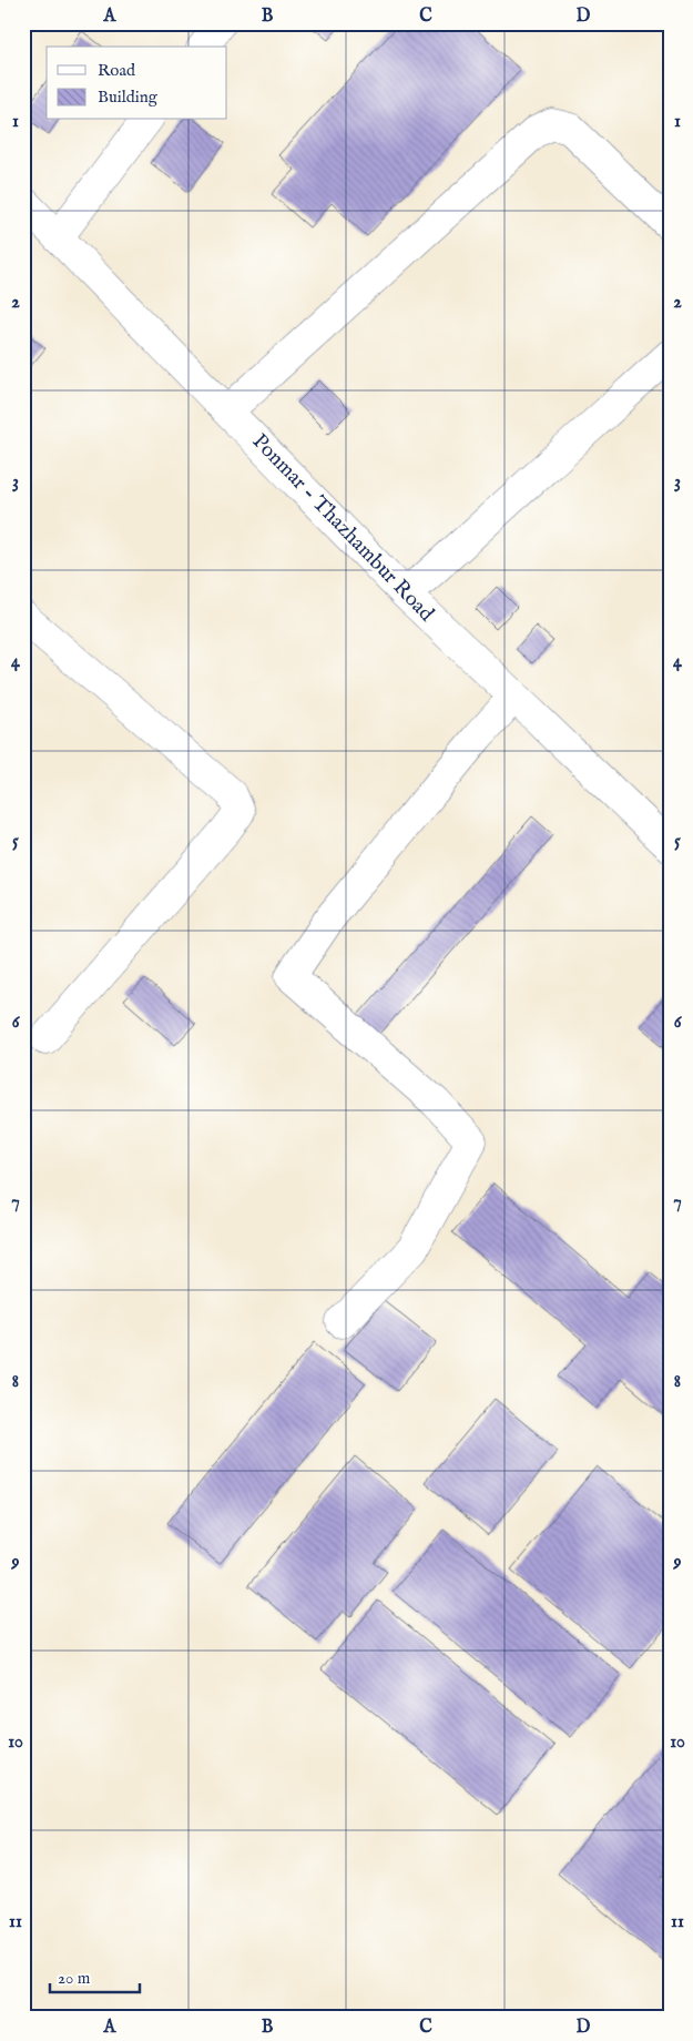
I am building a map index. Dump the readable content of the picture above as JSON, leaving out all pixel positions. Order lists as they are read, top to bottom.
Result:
{
  "streets": {
    "street": ["Ponmar - Thazhambur Road"]
  },
  "legend": ["Road", "Building"],
  "scale_bar": "20 m",
  "grid": {
    "columns": [
      "A",
      "B",
      "C",
      "D"
    ],
    "rows": [
      "1",
      "2",
      "3",
      "4",
      "5",
      "6",
      "7",
      "8",
      "9",
      "10",
      "11"
    ]
  }
}
